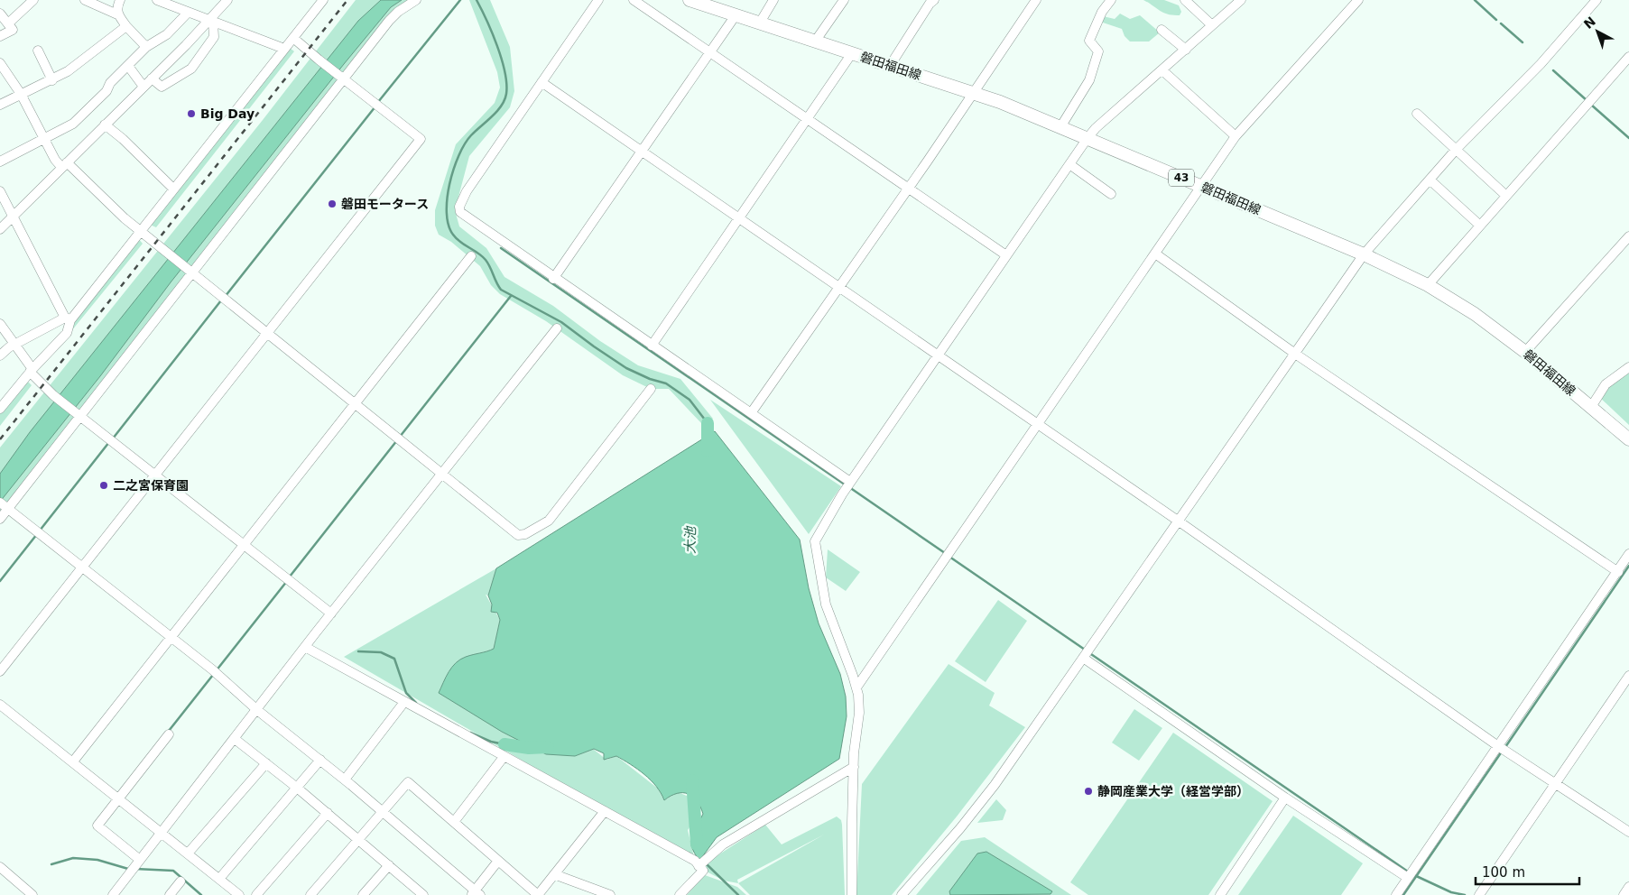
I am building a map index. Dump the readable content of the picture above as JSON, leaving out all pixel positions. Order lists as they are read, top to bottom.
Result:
{
  "streets": {
    "main road": ["磐田福田線", "43"]
  },
  "water": ["大池"],
  "places": [
    "Big Day",
    "磐田モータース",
    "二之宮保育園",
    "静岡産業大学（経営学部）"
  ],
  "scale_bar": "100 m",
  "north": "top left"
}
